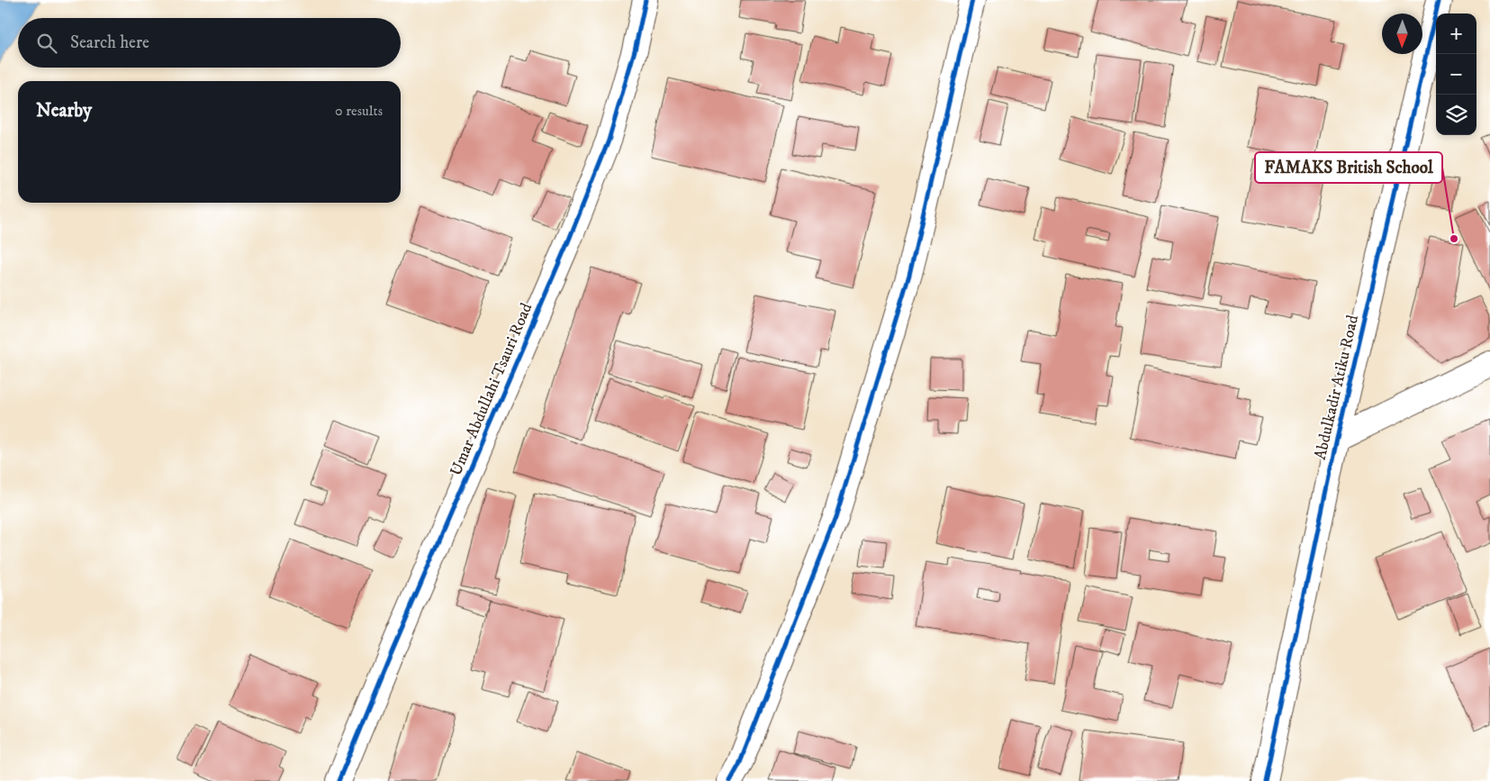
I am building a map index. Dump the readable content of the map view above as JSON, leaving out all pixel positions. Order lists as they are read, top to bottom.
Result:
{
  "streets": {
    "street": ["Abdulkadir Atiku Road", "Umar Abdullahi Tsauri Road"]
  },
  "places": ["FAMAKS British School"],
  "north": "bottom",
  "page": {
    "map_buttons": ["+", "−"],
    "search": "Search here",
    "heading": ["Nearby", "0 results"]
  }
}
